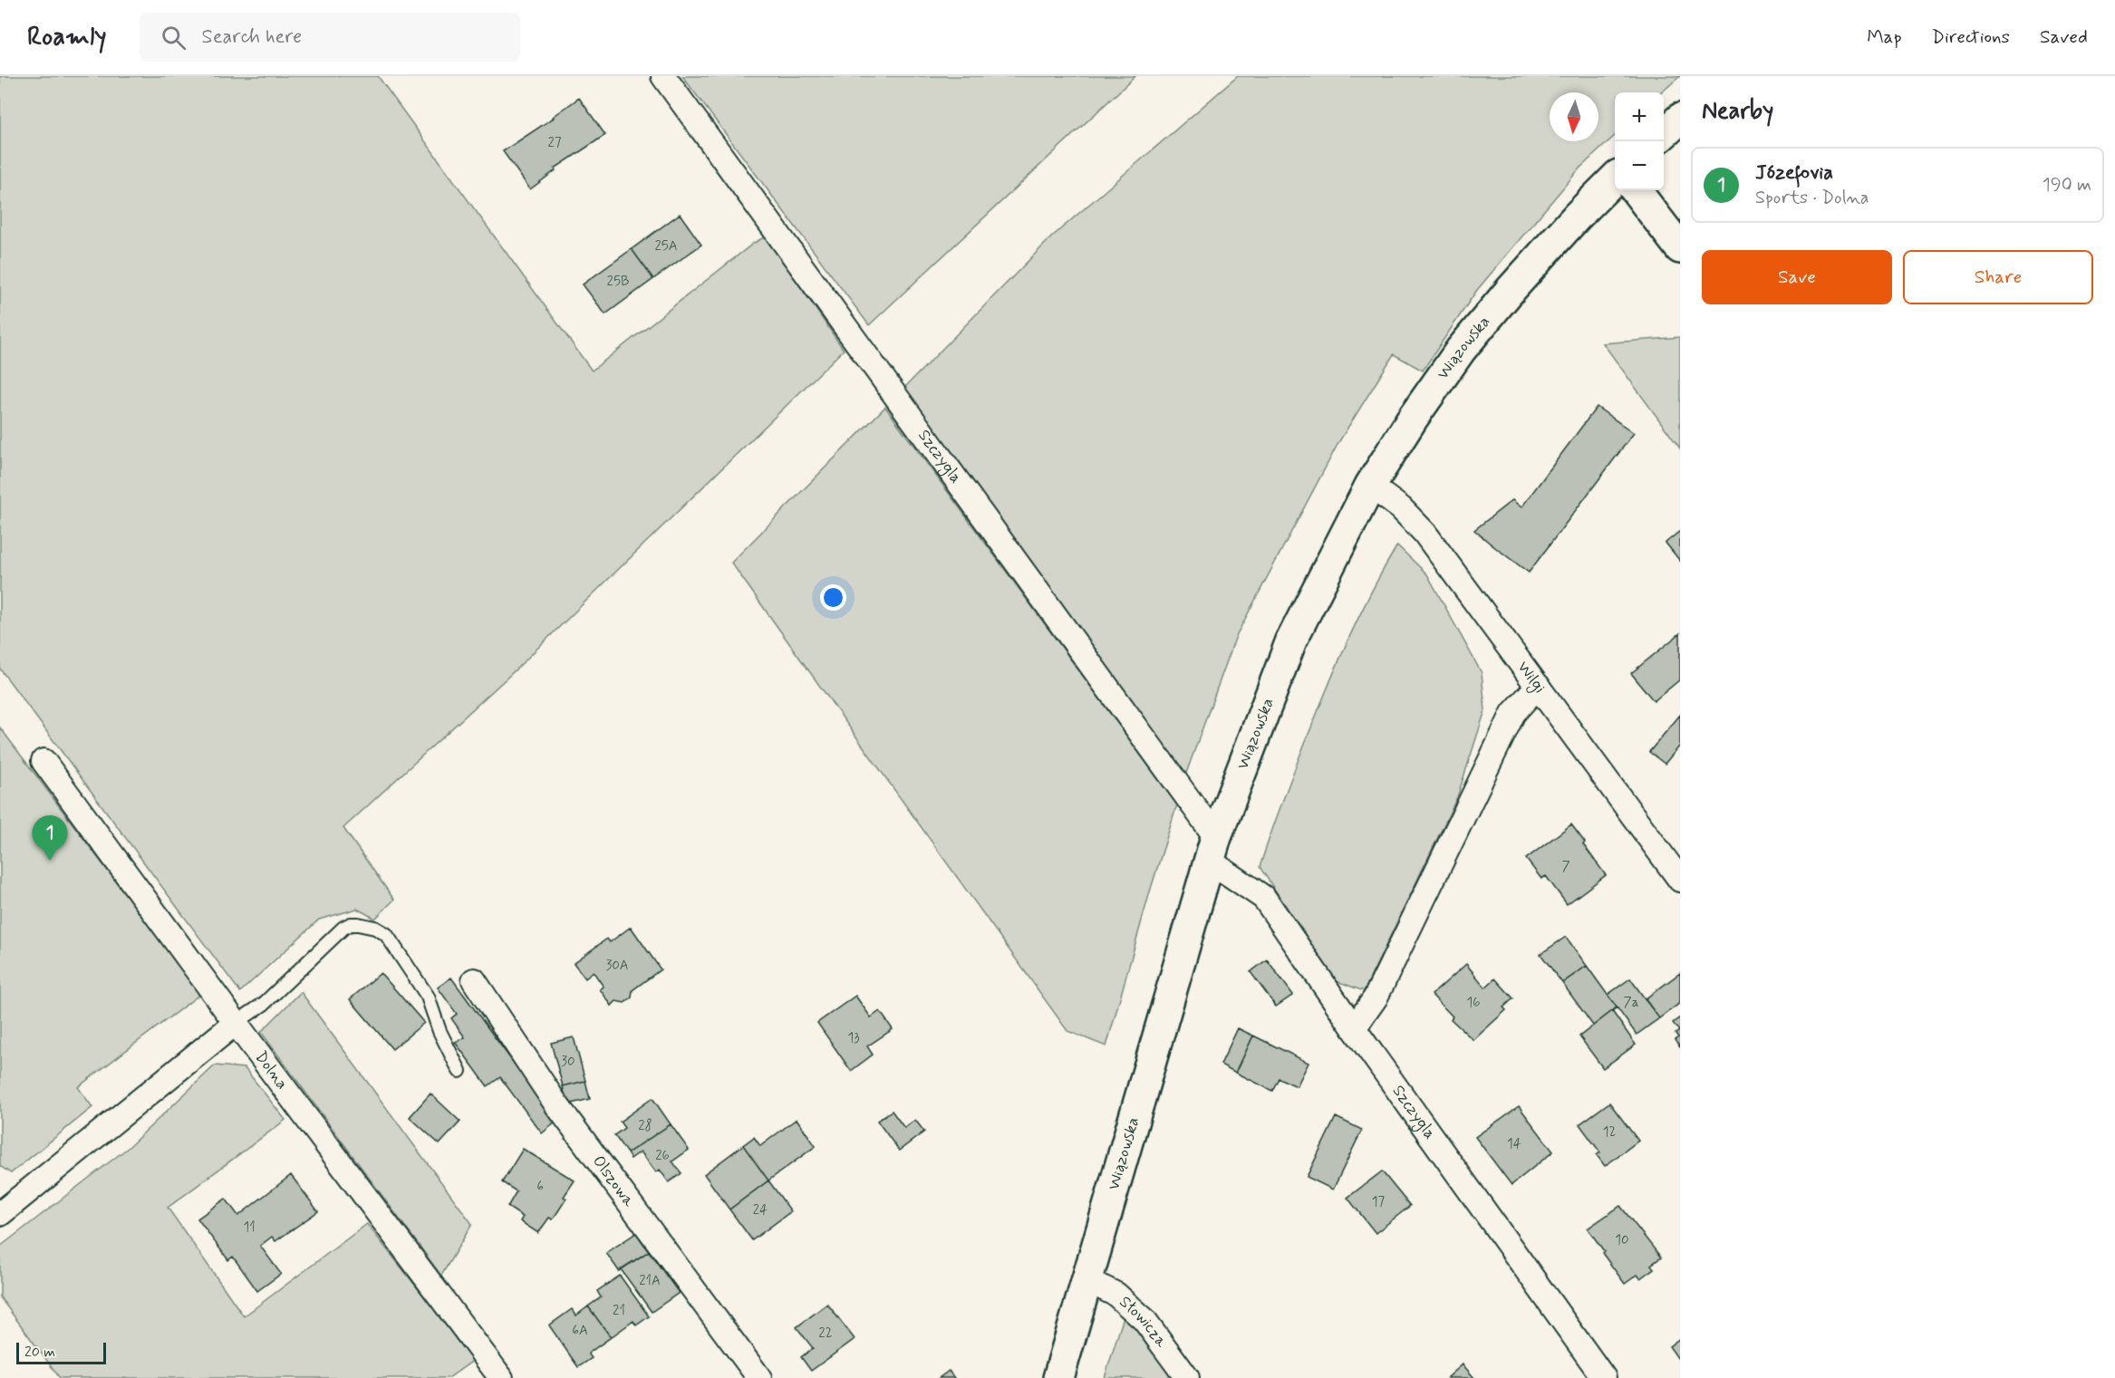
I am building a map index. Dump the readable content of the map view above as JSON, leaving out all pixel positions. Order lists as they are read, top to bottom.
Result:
{
  "streets": {
    "main road": ["Wiązowska"],
    "street": [
      "Szczygla",
      "Wilgi",
      "Dolna",
      "Olszowa",
      "Słowicza"
    ]
  },
  "crossings": [
    ["Wiązowska", "Szczygla"],
    ["Wiązowska", "Wilgi"],
    ["Wiązowska", "Słowicza"]
  ],
  "house_numbers": [
    "27",
    "25A",
    "25B",
    "7",
    "30A",
    "16",
    "7a",
    "13",
    "30",
    "28",
    "12",
    "14",
    "26",
    "6",
    "17",
    "24",
    "11",
    "10",
    "21A",
    "21",
    "6A",
    "22"
  ],
  "scale_bar": "20 m",
  "north": "bottom",
  "page": {
    "header": "Roamly",
    "search": "Search here",
    "nav": ["Map", "Directions", "Saved"],
    "heading": "Nearby",
    "map_buttons": ["+", "−"],
    "list": [
      {
        "mark": "1",
        "name": "Józefovia",
        "note": "Sports · Dolna",
        "value": "190 m"
      }
    ],
    "buttons": ["Save", "Share"],
    "pins": "1",
    "scale": "20 m"
  }
}
